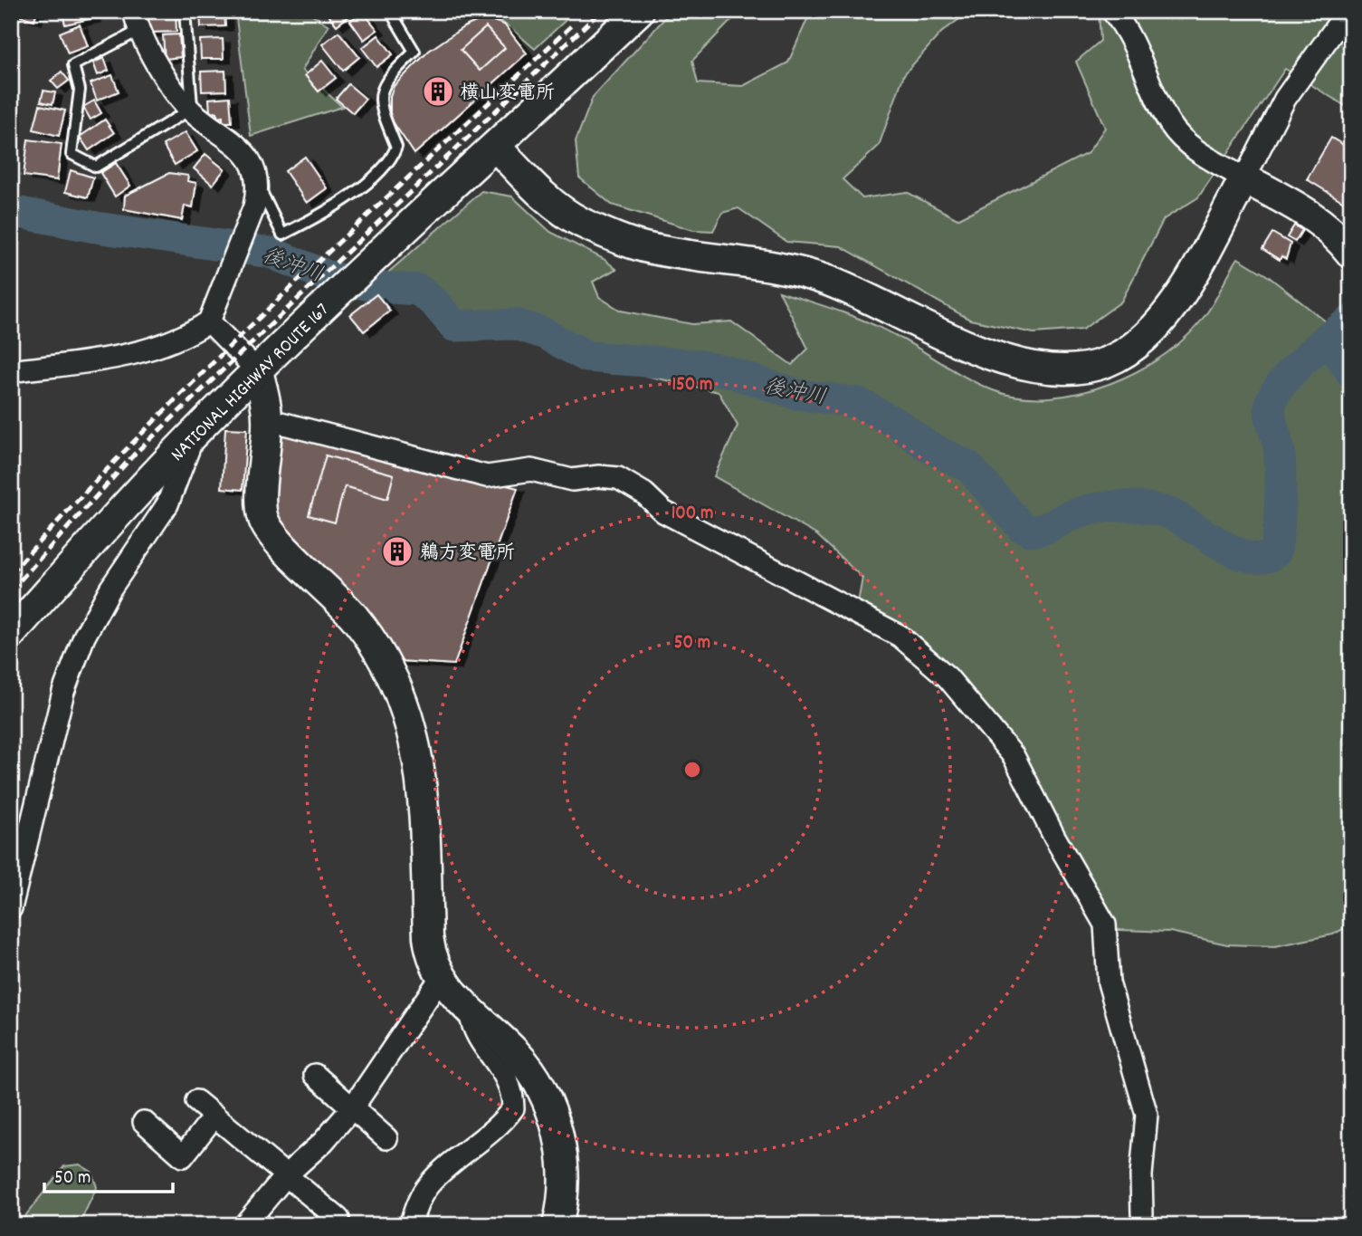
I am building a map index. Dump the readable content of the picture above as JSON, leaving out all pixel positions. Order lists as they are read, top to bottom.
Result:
{
  "streets": {
    "street": ["NATIONAL HIGHWAY ROUTE 167"]
  },
  "water": ["後沖川"],
  "places": {
    "building": ["横山変電所", "鵜方変電所"]
  },
  "scale_bar": "50 m",
  "rings": ["150 m", "100 m", "50 m"]
}
